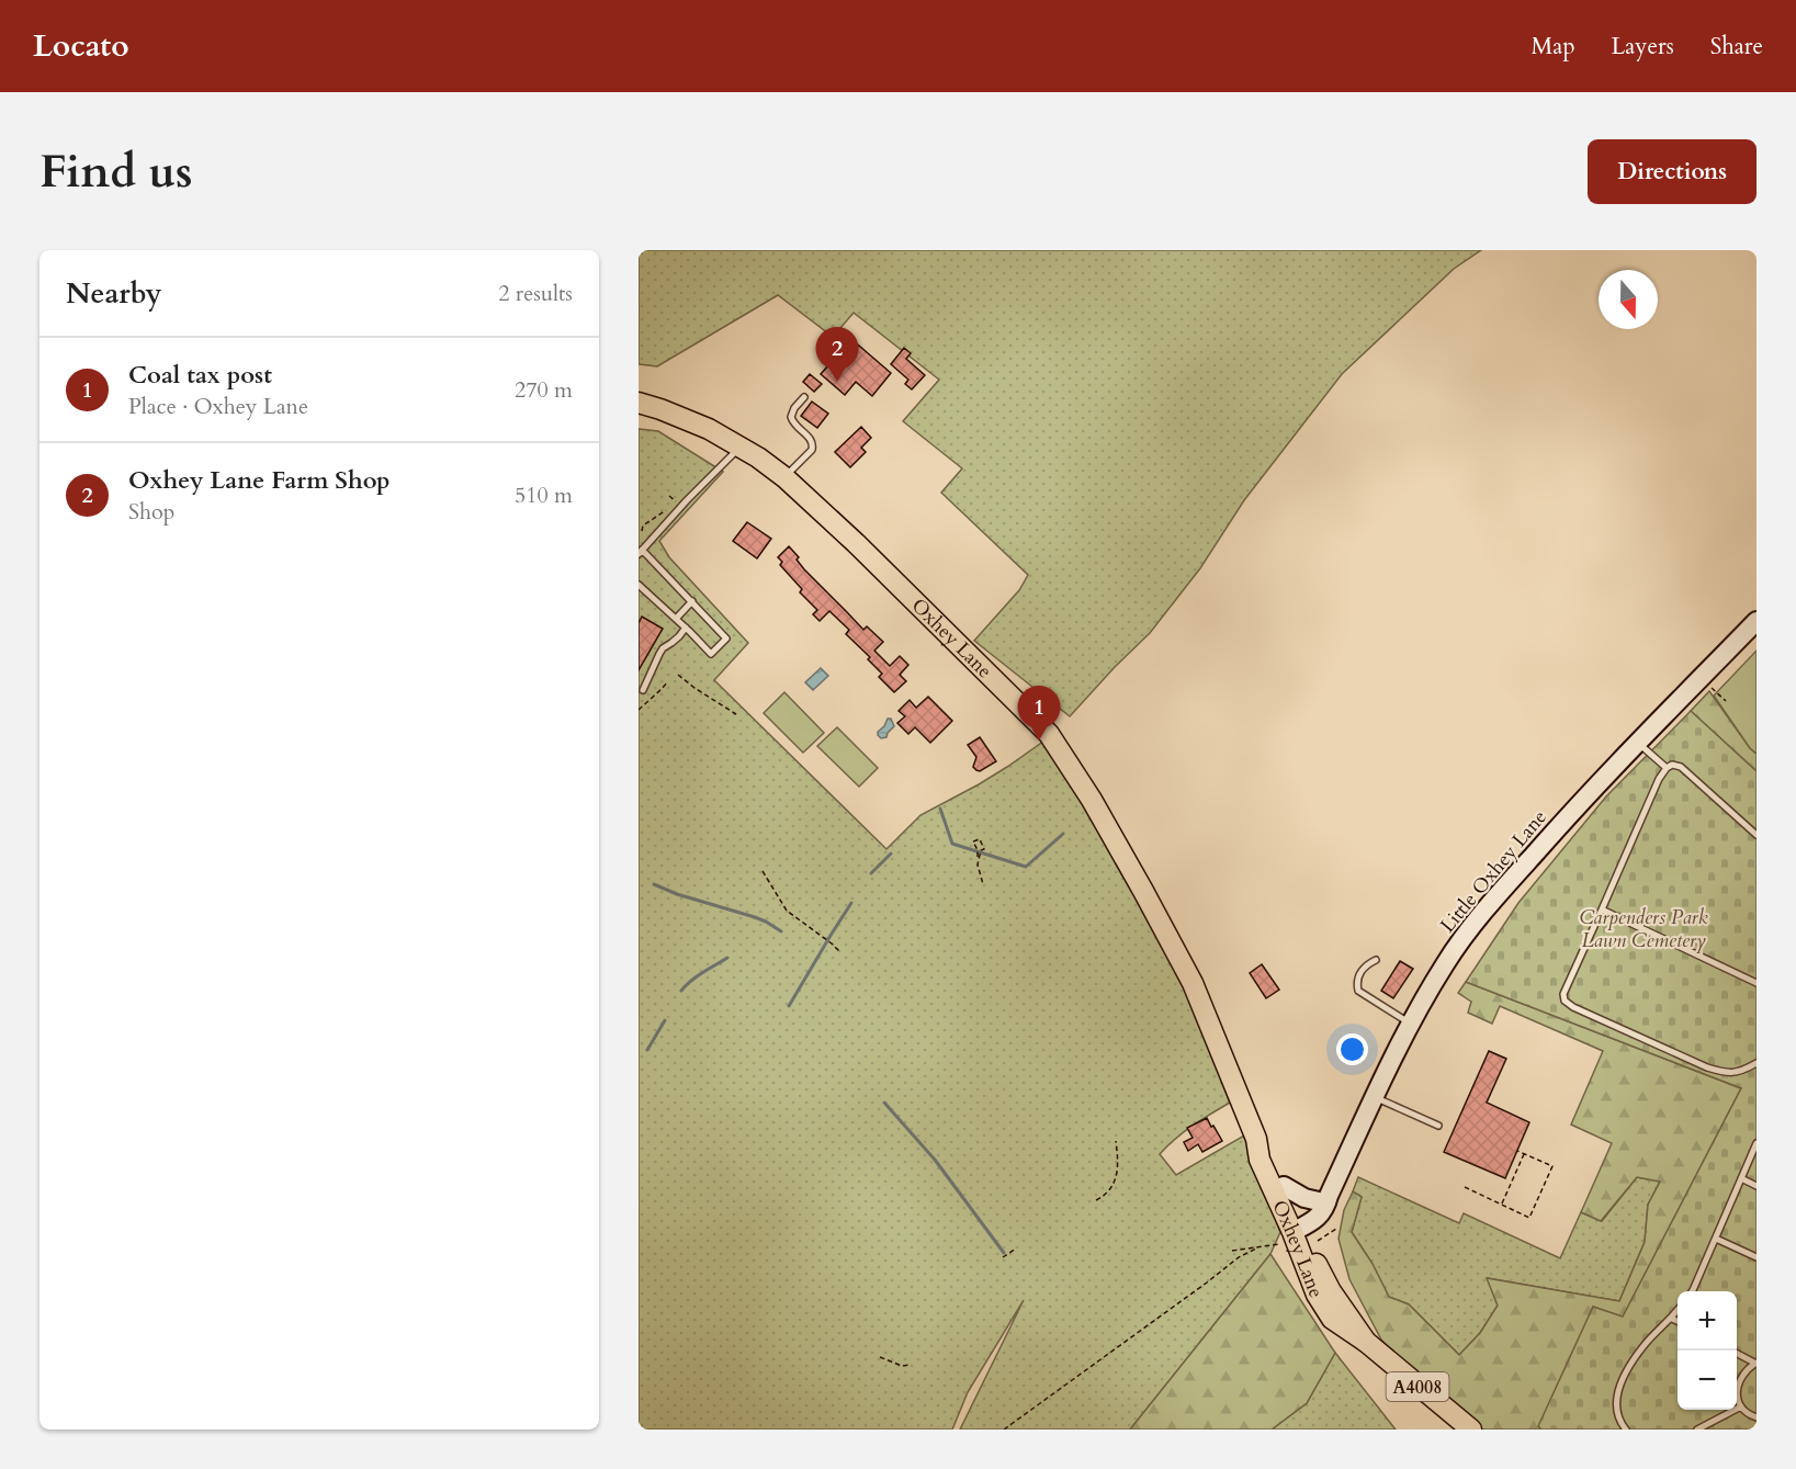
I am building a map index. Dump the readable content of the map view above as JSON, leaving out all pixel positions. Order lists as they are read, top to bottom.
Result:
{
  "streets": {
    "main road": ["Oxhey Lane", "Little Oxhey Lane", "A4008"]
  },
  "crossings": [
    ["Oxhey Lane", "Little Oxhey Lane"]
  ],
  "parks": ["Carpenders Park Lawn Cemetery"],
  "north": "bottom",
  "page": {
    "header": "Locato",
    "nav": ["Map", "Layers", "Share"],
    "buttons": "Directions",
    "title": "Find us",
    "heading": ["Nearby", "2 results"],
    "pins": ["2", "1"],
    "list": [
      {
        "mark": "1",
        "name": "Coal tax post",
        "note": "Place · Oxhey Lane",
        "value": "270 m"
      },
      {
        "mark": "2",
        "name": "Oxhey Lane Farm Shop",
        "note": "Shop",
        "value": "510 m"
      }
    ],
    "map_buttons": ["+", "−"]
  }
}
